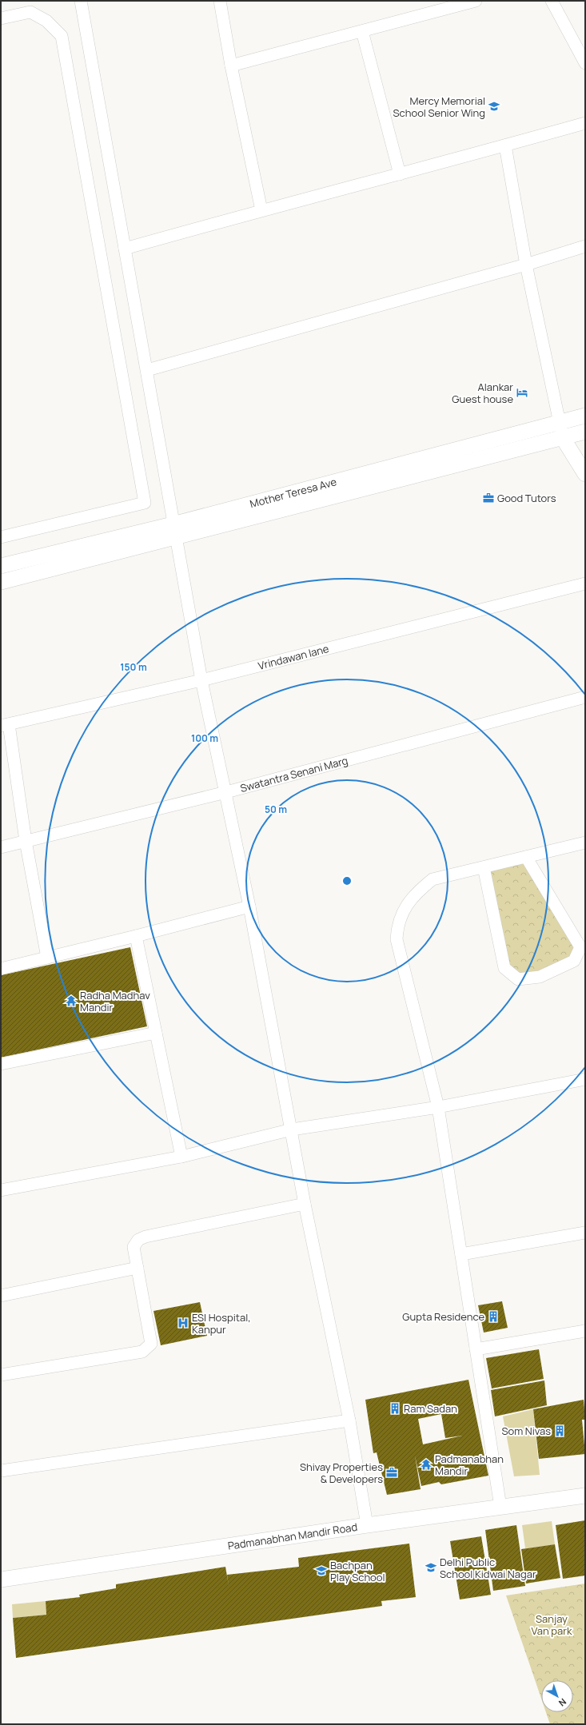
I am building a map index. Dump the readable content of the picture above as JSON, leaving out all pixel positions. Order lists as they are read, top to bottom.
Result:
{
  "streets": {
    "street": [
      "Mother Teresa Ave",
      "Vrindawan lane",
      "Swatantra Senani Marg",
      "Padmanabhan Mandir Road"
    ]
  },
  "parks": ["Sanjay Van park"],
  "places": {
    "school or university": ["Mercy Memorial School Senior Wing", "Delhi Public School Kidwai Nagar", "Bachpan Play School"],
    "hotel": ["Alankar Guest house"],
    "office": ["Good Tutors", "Shivay Properties & Developers"],
    "temple": ["Radha Madhav Mandir", "Padmanabhan Mandir"],
    "building": ["Gupta Residence", "Ram Sadan", "Som Nivas"],
    "hospital": ["ESI Hospital, Kanpur"]
  },
  "north": "bottom right",
  "rings": ["150 m", "100 m", "50 m"]
}
